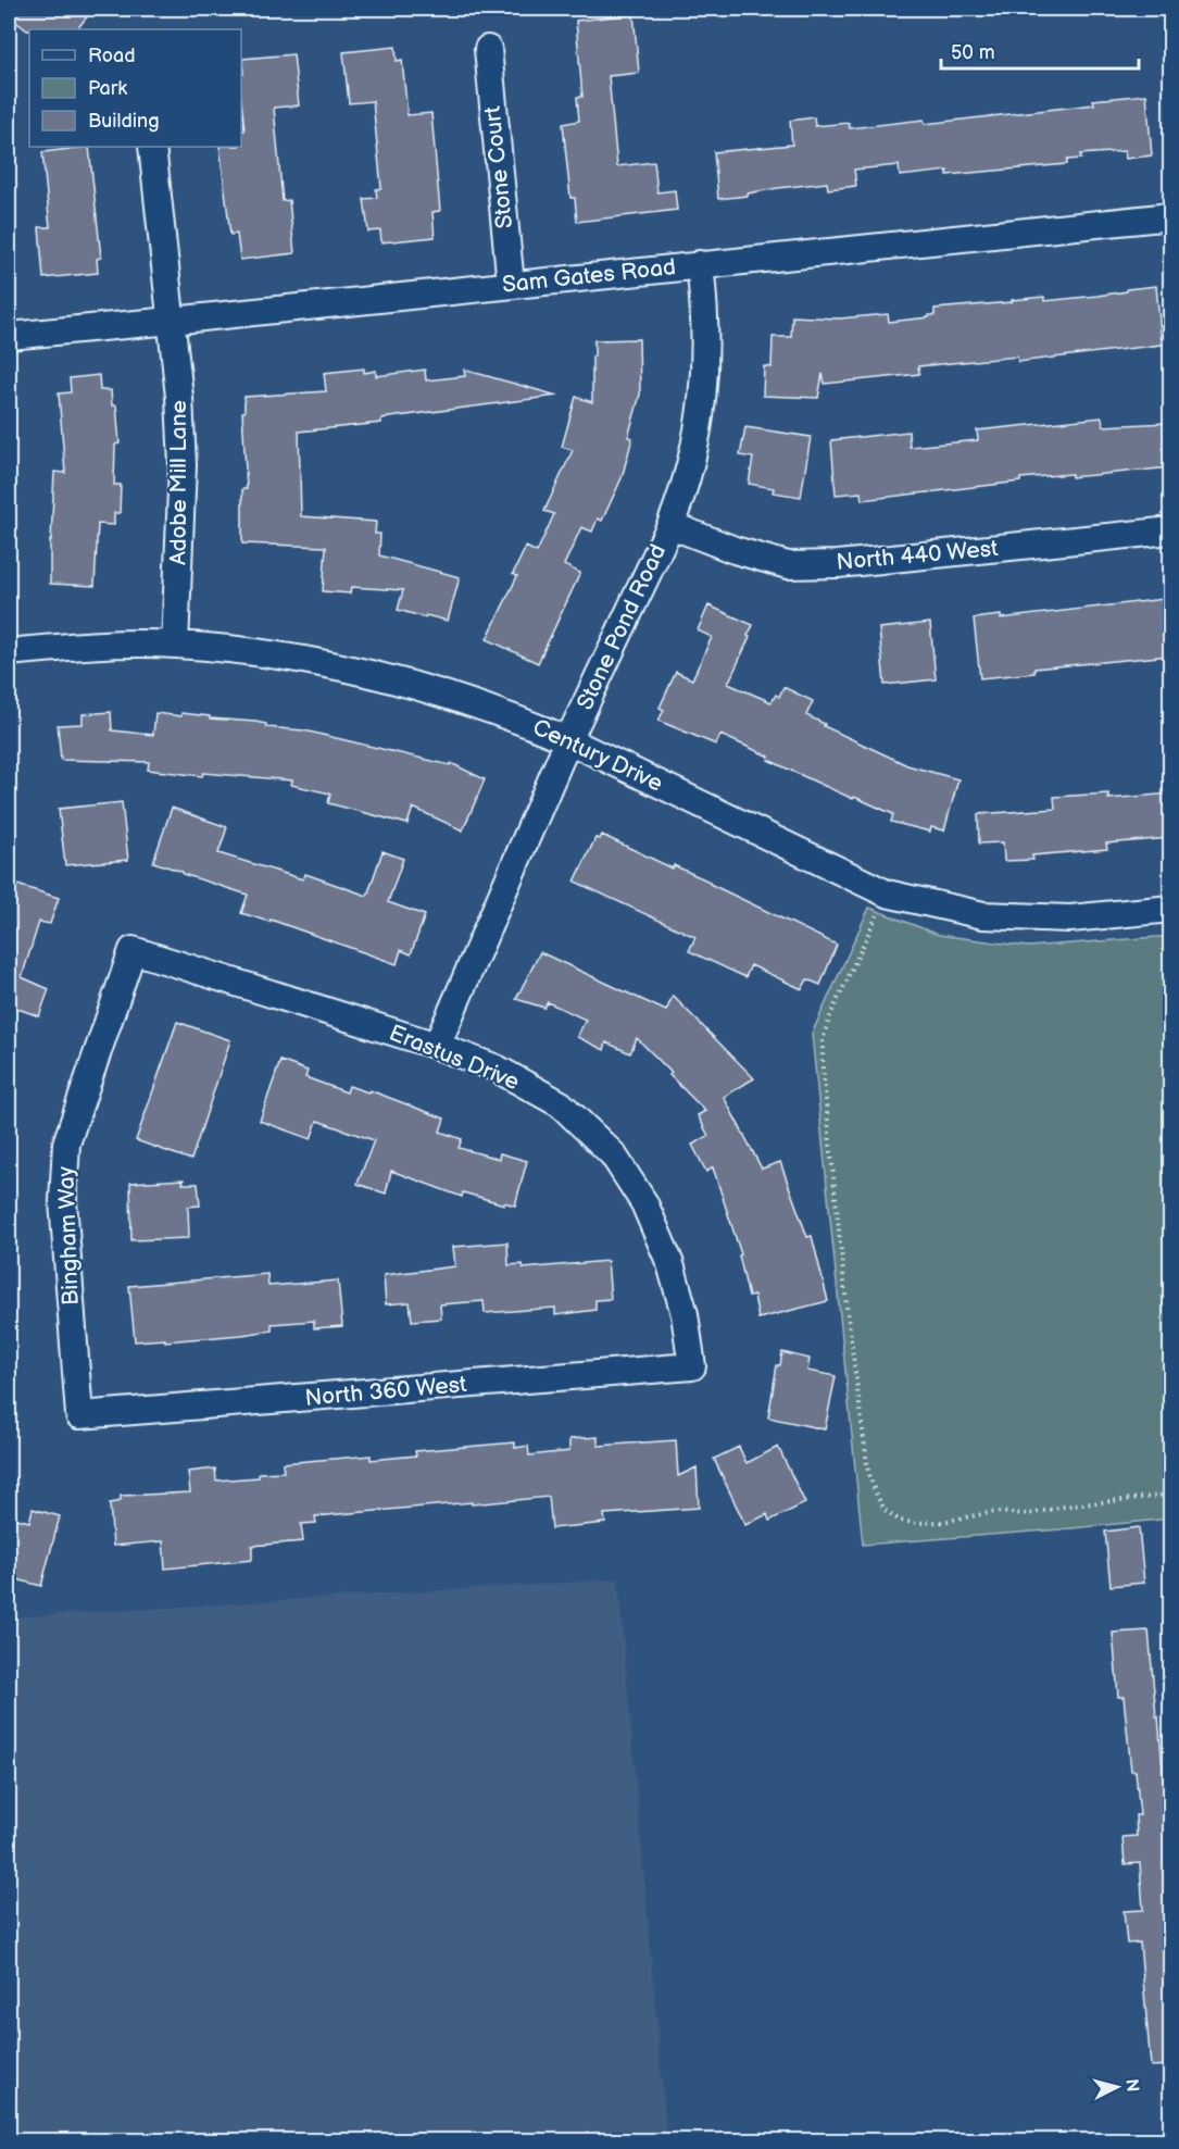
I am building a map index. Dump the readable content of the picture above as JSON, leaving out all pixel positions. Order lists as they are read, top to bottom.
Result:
{
  "streets": {
    "street": [
      "Stone Court",
      "Sam Gates Road",
      "Adobe Mill Lane",
      "North 440 West",
      "Stone Pond Road",
      "Century Drive",
      "Erastus Drive",
      "Bingham Way",
      "North 360 West"
    ]
  },
  "crossings": [
    ["Stone Court", "Sam Gates Road"],
    ["Sam Gates Road", "Adobe Mill Lane"],
    ["Sam Gates Road", "Stone Pond Road"],
    ["Adobe Mill Lane", "Century Drive"],
    ["North 440 West", "Stone Pond Road"],
    ["Stone Pond Road", "Century Drive"],
    ["Stone Pond Road", "Erastus Drive"],
    ["Erastus Drive", "Bingham Way"],
    ["Erastus Drive", "North 360 West"],
    ["Bingham Way", "North 360 West"]
  ],
  "legend": ["Road", "Park", "Building"],
  "scale_bar": "50 m",
  "north": "right"
}
